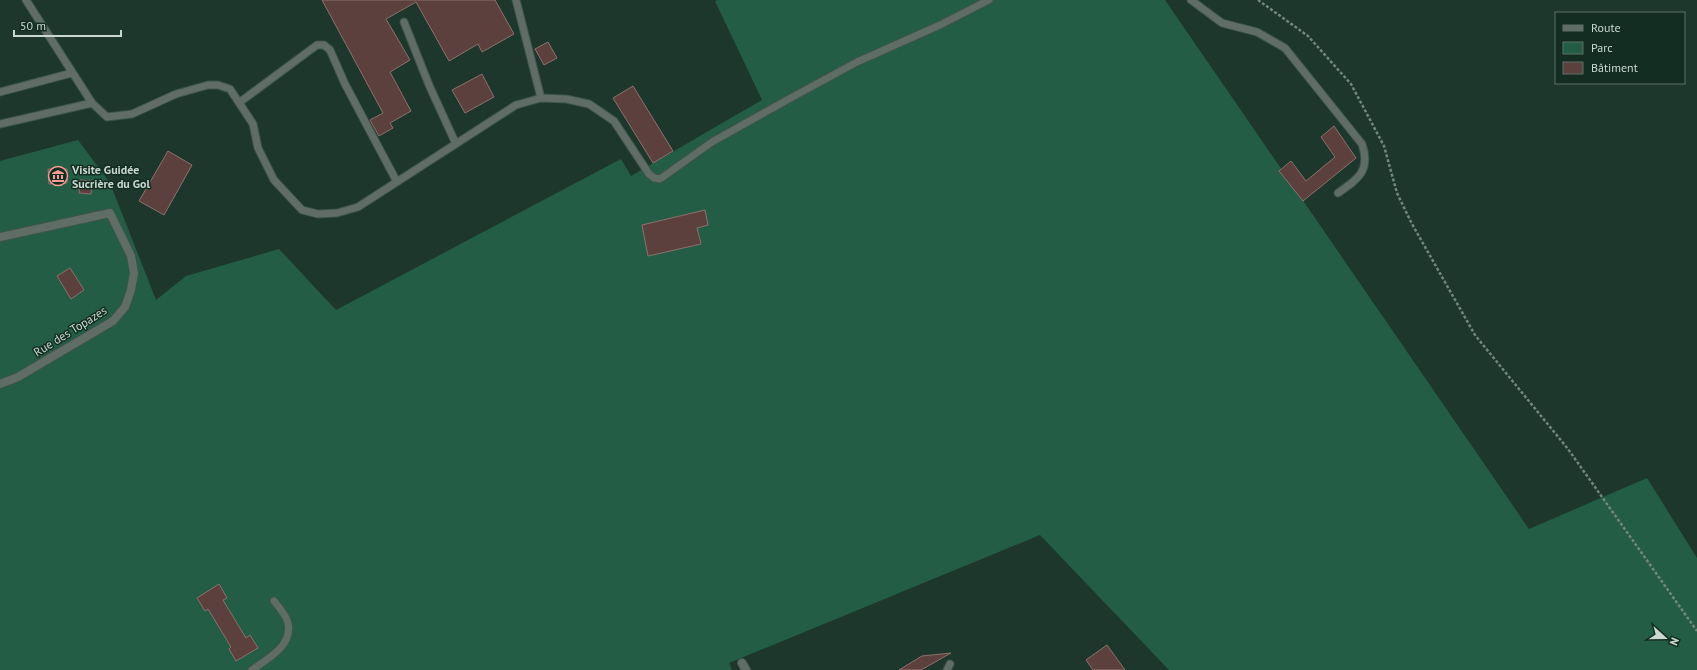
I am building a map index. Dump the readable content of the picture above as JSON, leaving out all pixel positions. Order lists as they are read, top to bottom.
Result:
{
  "streets": {
    "street": ["Rue des Topazes"]
  },
  "places": {
    "museum": ["Visite Guidée Sucrière du Gol"]
  },
  "legend": ["Route", "Parc", "Bâtiment"],
  "scale_bar": "50 m",
  "north": "right"
}
